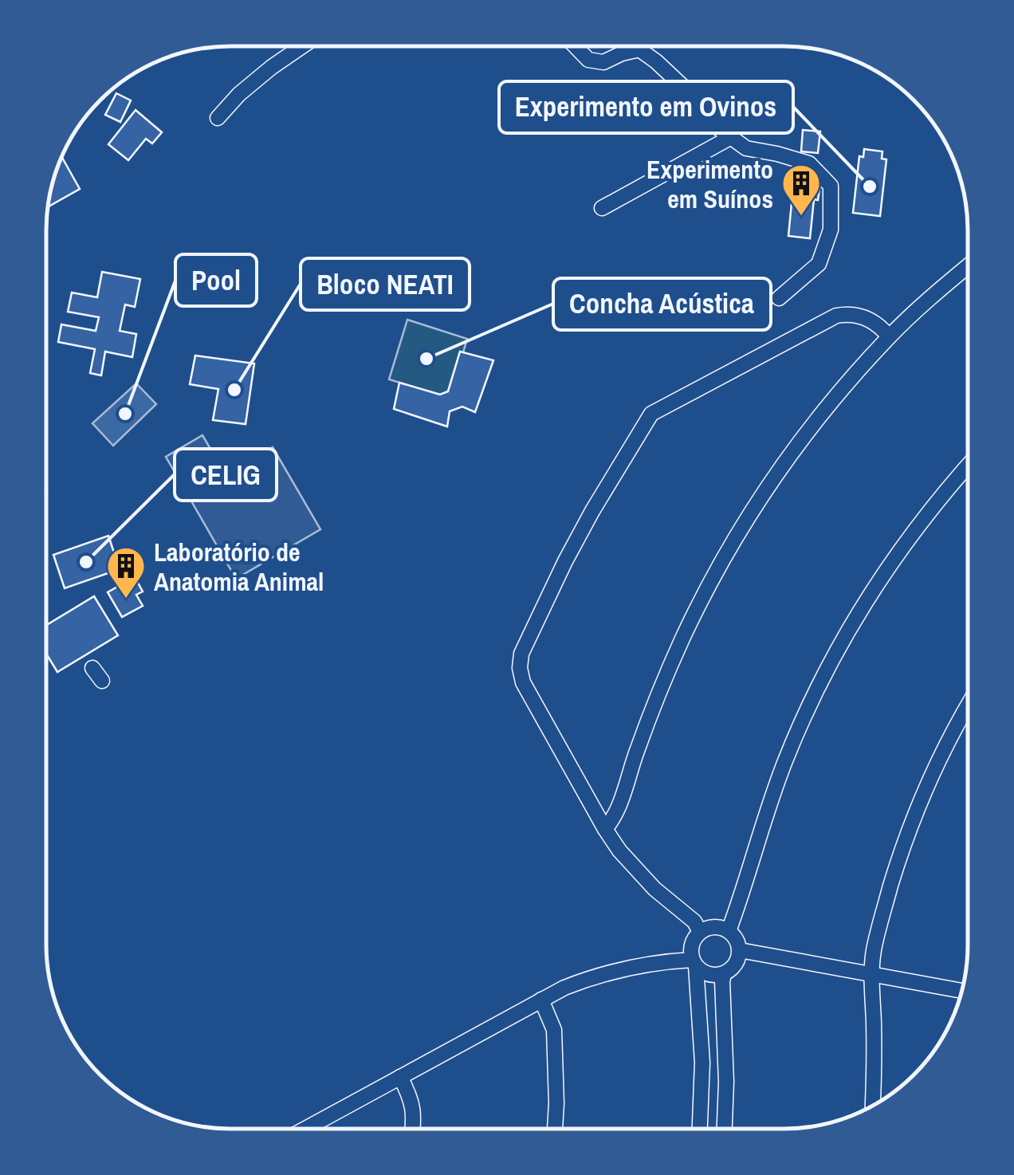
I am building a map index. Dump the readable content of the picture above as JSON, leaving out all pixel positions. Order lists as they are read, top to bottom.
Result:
{
  "places": {
    "other": [
      "Experimento em Ovinos",
      "Concha Acústica",
      "Bloco NEATI",
      "Pool",
      "CELIG"
    ],
    "building": ["Experimento em Suínos", "Laboratório de Anatomia Animal"]
  }
}
